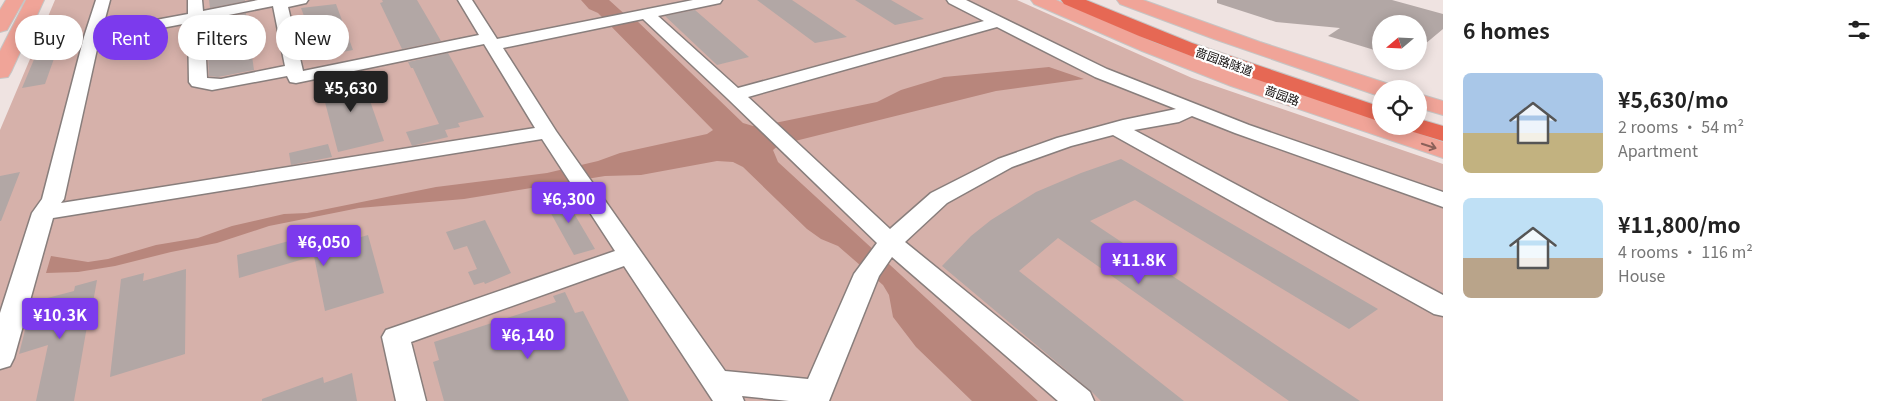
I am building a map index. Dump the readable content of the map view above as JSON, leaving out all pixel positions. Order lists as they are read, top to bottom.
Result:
{
  "streets": {
    "highway": ["啬园路隧道"],
    "main road": ["啬园路"]
  },
  "north": "left",
  "page": {
    "heading": "6 homes",
    "chip": [
      "Buy",
      "Rent",
      "Filters",
      "New"
    ],
    "list": [
      {
        "name": "¥5,630/mo",
        "note": "2 rooms · 54 m² · Apartment"
      },
      {
        "name": "¥11,800/mo",
        "note": "4 rooms · 116 m² · House"
      }
    ],
    "price": [
      "¥5,630",
      "¥6,300",
      "¥6,050",
      "¥11.8K",
      "¥10.3K",
      "¥6,140"
    ]
  }
}
